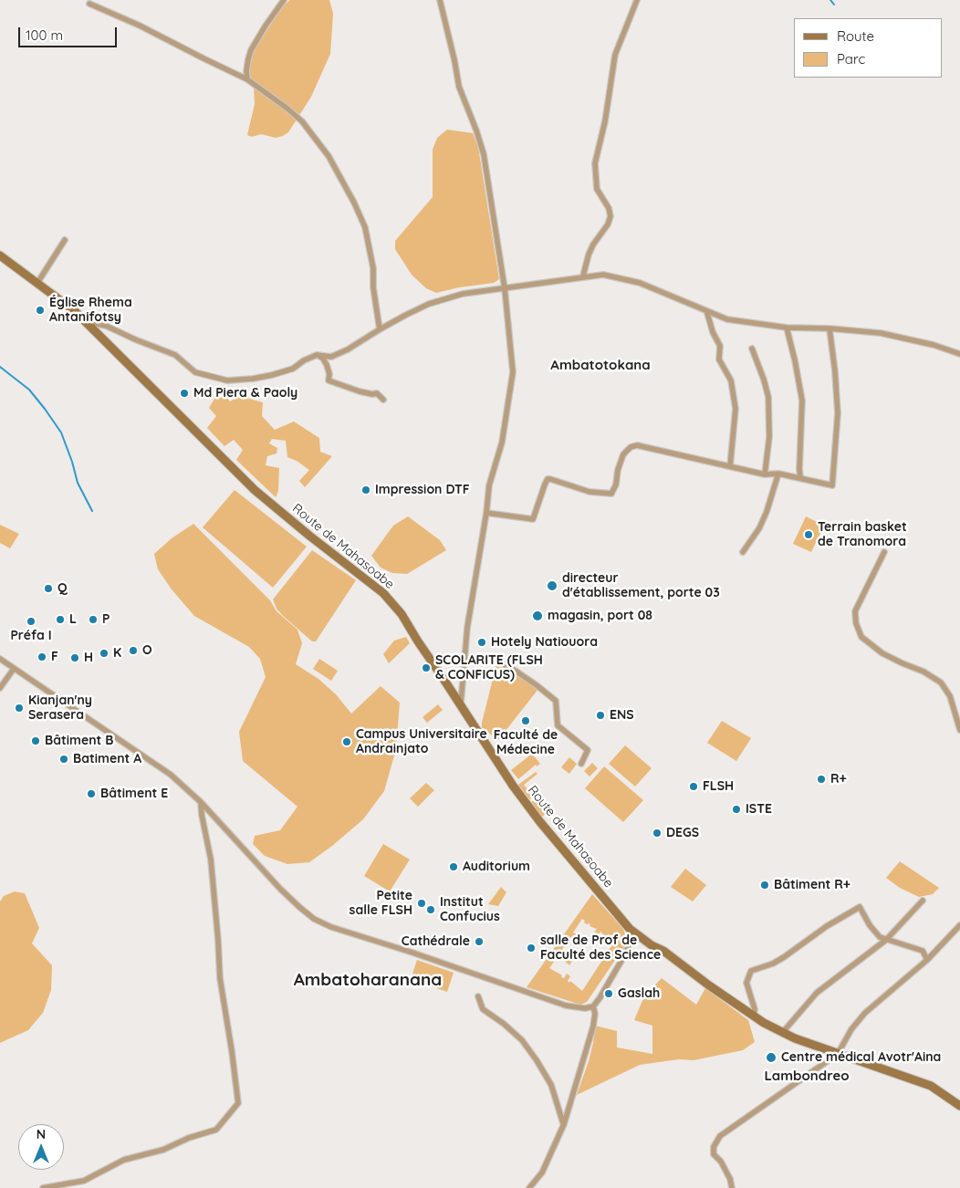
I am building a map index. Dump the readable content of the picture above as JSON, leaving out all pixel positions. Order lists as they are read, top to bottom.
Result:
{
  "streets": {
    "street": ["Route de Mahasoabe"]
  },
  "districts": ["Ambatotokana", "Ambatoharanana", "Lambondreo"],
  "places": [
    "Église Rhema Antanifotsy",
    "Md Piera & Paoly",
    "Impression DTF",
    "Terrain basket de Tranomora",
    "directeur d'établissement, porte 03",
    "Q",
    "magasin, port 08",
    "L",
    "P",
    "Préfa I",
    "Hotely Natiouora",
    "O",
    "K",
    "F",
    "H",
    "SCOLARITE (FLSH & CONFICUS)",
    "Kianjan'ny Serasera",
    "ENS",
    "Faculté de Médecine",
    "Bâtiment B",
    "Campus Universitaire Andrainjato",
    "Batiment A",
    "R+",
    "FLSH",
    "Bâtiment E",
    "ISTE",
    "DEGS",
    "Auditorium",
    "Bâtiment R+",
    "Petite salle FLSH",
    "Institut Confucius",
    "Cathédrale",
    "salle de Prof de Faculté des Science",
    "Gaslah",
    "Centre médical Avotr'Aina"
  ],
  "legend": ["Route", "Parc"],
  "scale_bar": "100 m",
  "north": "top"
}
